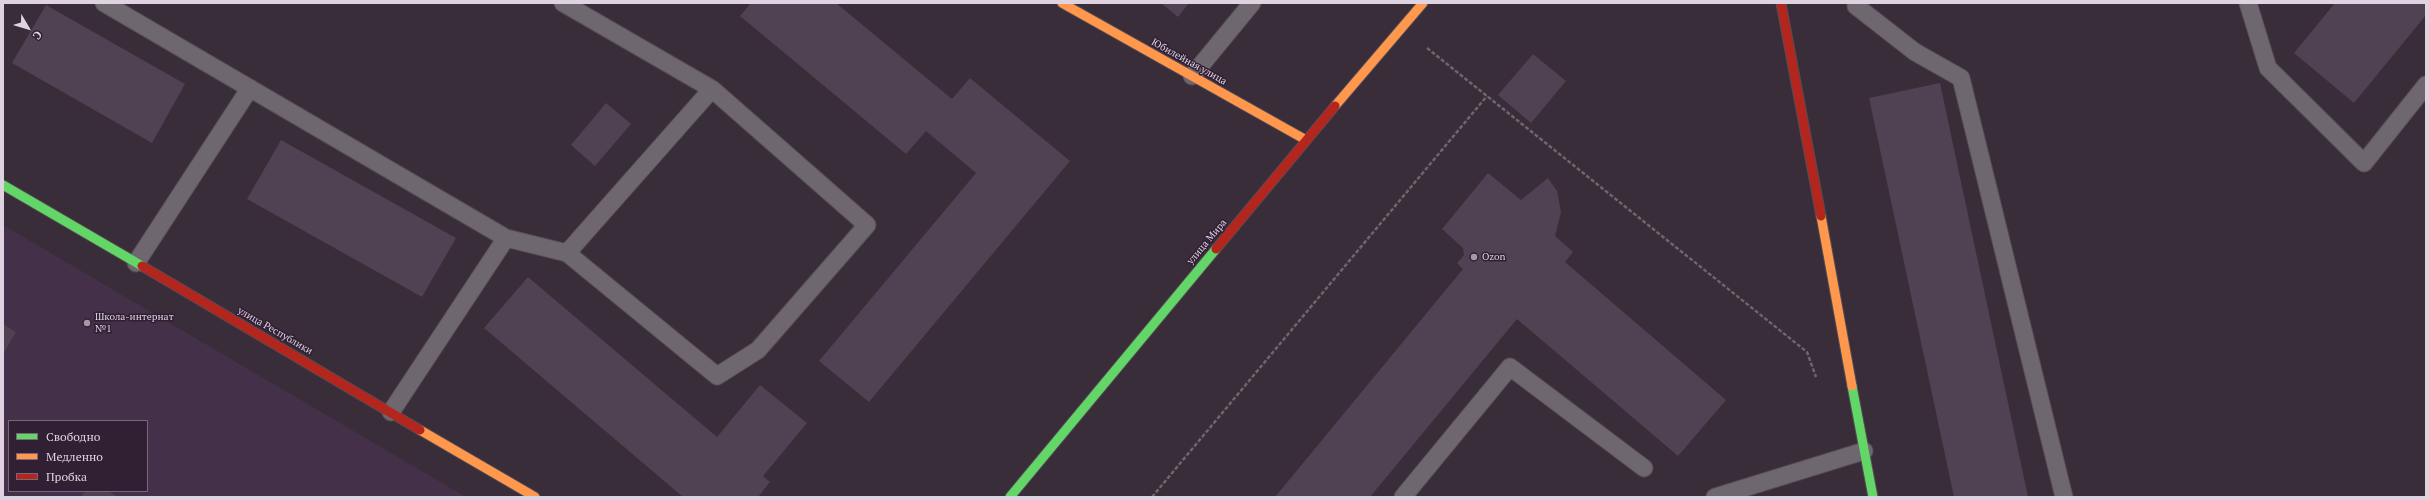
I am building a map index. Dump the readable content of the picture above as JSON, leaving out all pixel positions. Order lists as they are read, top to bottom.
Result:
{
  "streets": {
    "street": ["Юбилейная улица", "улица Мира", "улица Республики"]
  },
  "crossings": [
    ["Юбилейная улица", "улица Мира"]
  ],
  "places": ["Ozon", "Школа-интернат №1"],
  "legend": ["Свободно", "Медленно", "Пробка"],
  "north": "bottom right"
}
